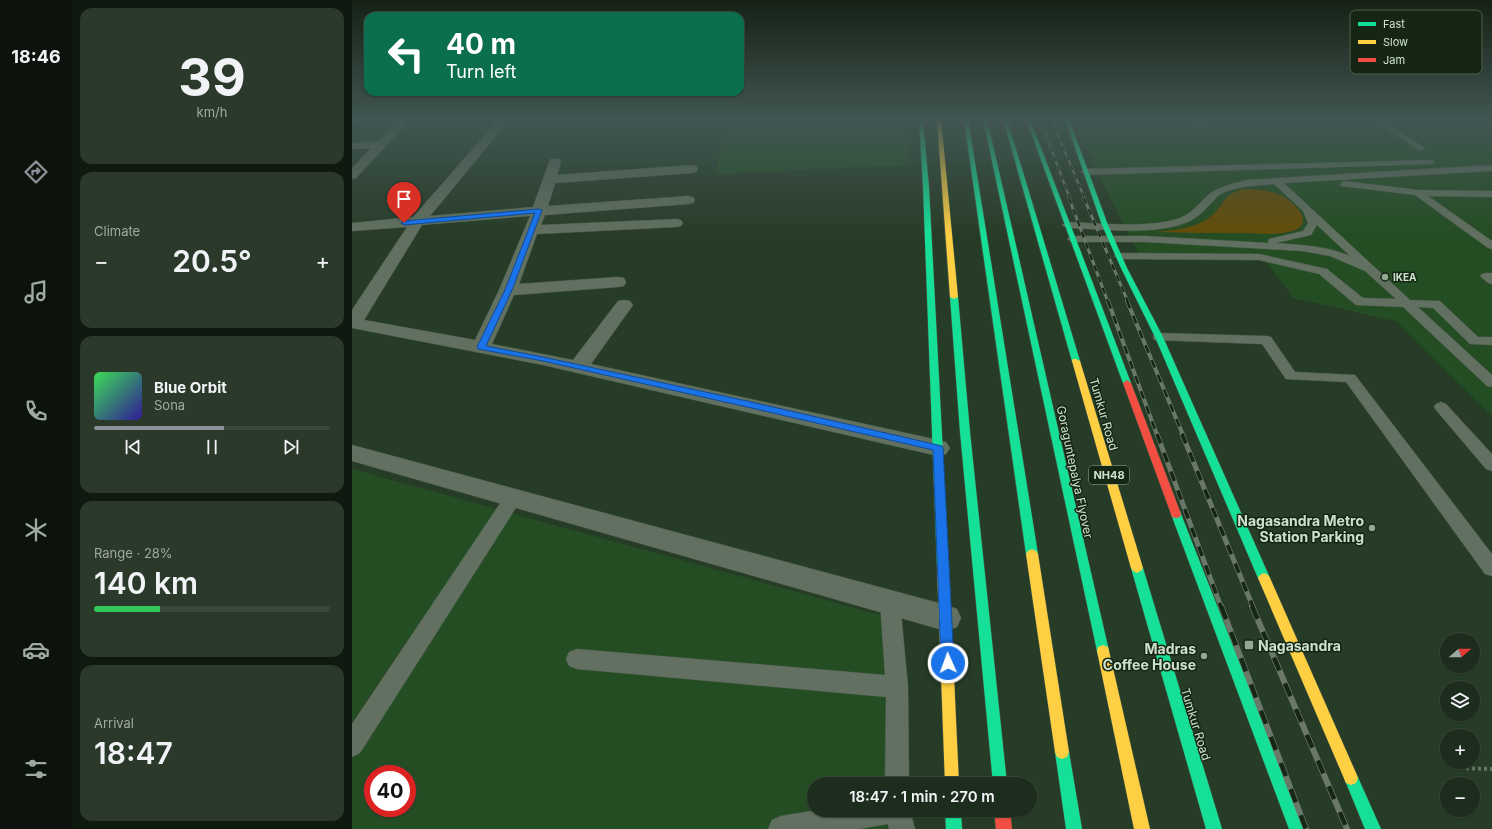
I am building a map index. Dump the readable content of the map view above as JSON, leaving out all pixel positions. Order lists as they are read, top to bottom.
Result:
{
  "streets": {
    "main road": ["Tumkur Road", "Goraguntepalya Flyover", "NH48"]
  },
  "places": {
    "other": ["IKEA", "Nagasandra Metro Station Parking", "Madras Coffee House"],
    "transit": ["Nagasandra"]
  },
  "legend": ["Fast", "Slow", "Jam"],
  "north": "right",
  "page": {
    "tabs": "18:46",
    "tile": [
      ["39", "km/h"],
      "Climate",
      ["Range · 28%", "140 km"],
      ["Arrival", "18:47"]
    ],
    "turn": ["40 m", "Turn left"],
    "heat": ["−", "20.5°", "+"],
    "song": ["Blue Orbit", "Sona"],
    "map_buttons": ["+", "−"],
    "limit": "40",
    "trip": "18:47 · 1 min · 270 m"
  }
}
